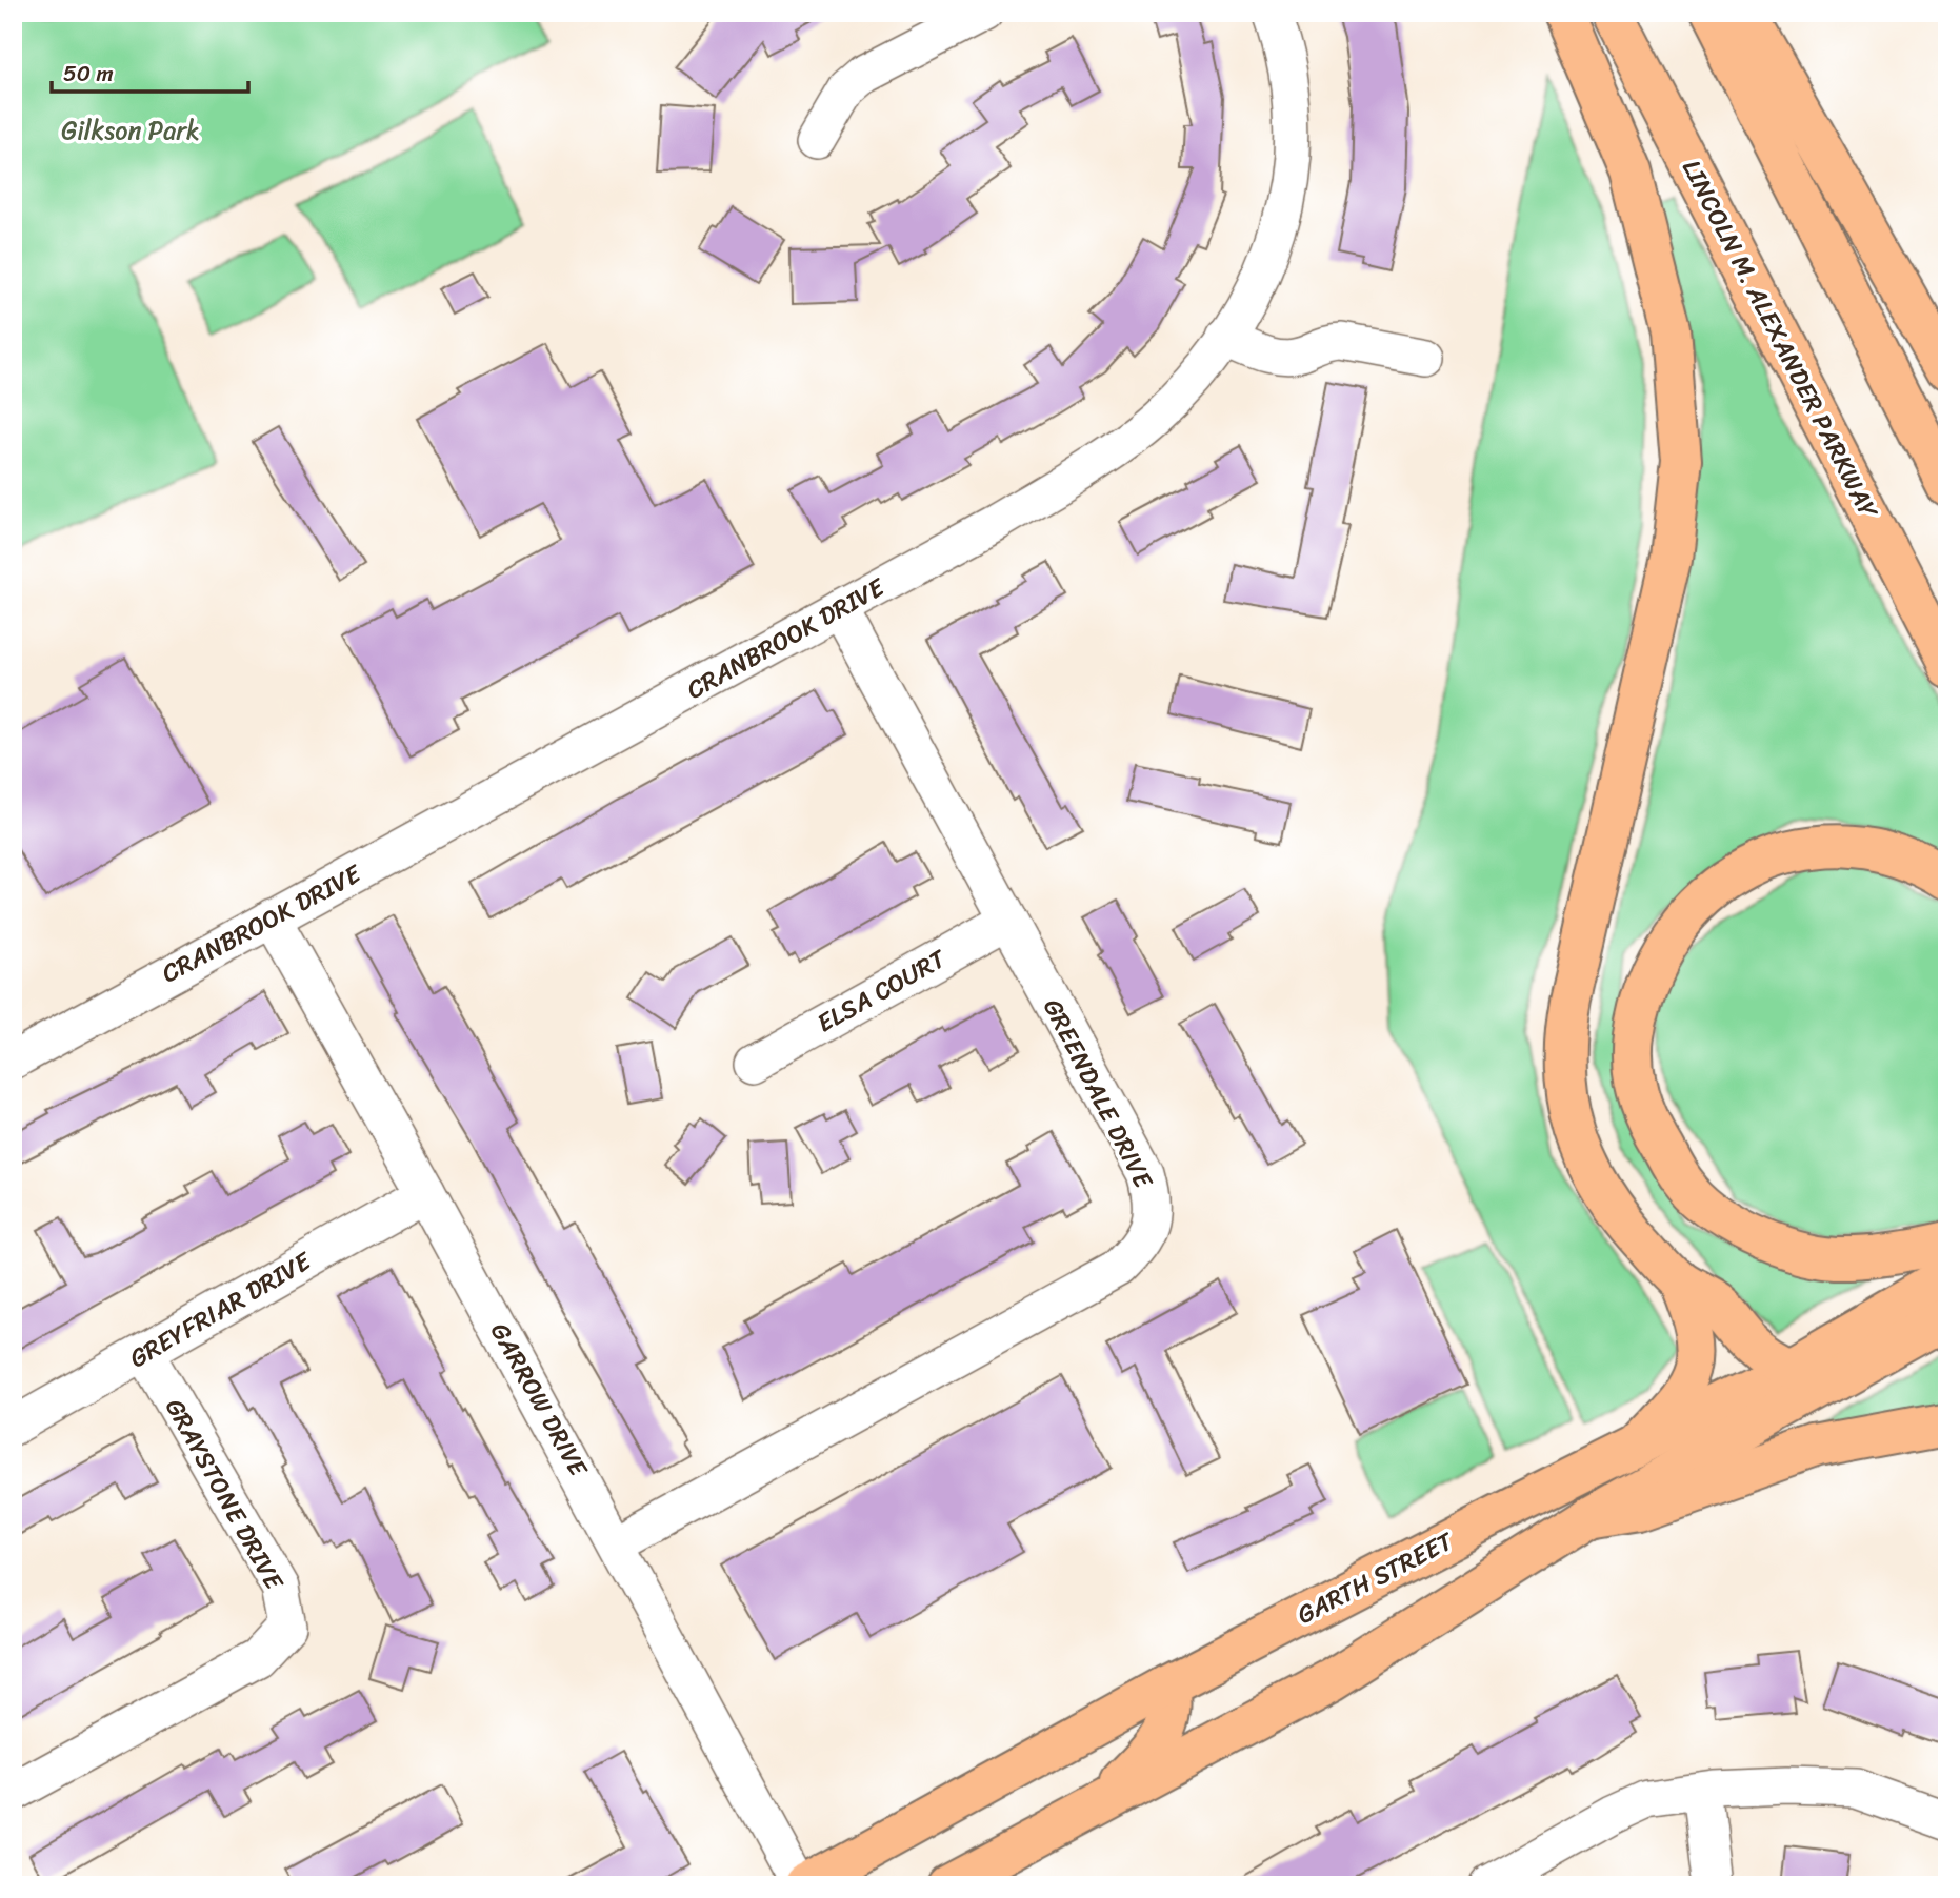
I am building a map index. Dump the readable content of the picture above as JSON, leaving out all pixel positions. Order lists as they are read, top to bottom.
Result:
{
  "streets": {
    "main road": ["LINCOLN M. ALEXANDER PARKWAY", "GARTH STREET"],
    "street": [
      "CRANBROOK DRIVE",
      "ELSA COURT",
      "GREENDALE DRIVE",
      "GREYFRIAR DRIVE",
      "GARROW DRIVE",
      "GRAYSTONE DRIVE"
    ]
  },
  "crossings": [
    ["CRANBROOK DRIVE", "GREENDALE DRIVE"],
    ["CRANBROOK DRIVE", "GARROW DRIVE"],
    ["ELSA COURT", "GREENDALE DRIVE"],
    ["GREENDALE DRIVE", "GARROW DRIVE"],
    ["GREYFRIAR DRIVE", "GARROW DRIVE"],
    ["GREYFRIAR DRIVE", "GRAYSTONE DRIVE"],
    ["GARROW DRIVE", "GARTH STREET"]
  ],
  "parks": ["Gilkson Park"],
  "scale_bar": "50 m"
}
